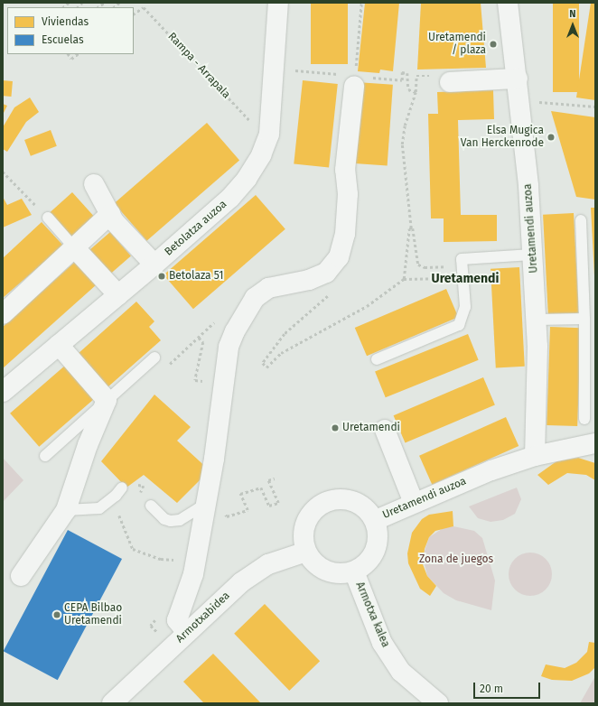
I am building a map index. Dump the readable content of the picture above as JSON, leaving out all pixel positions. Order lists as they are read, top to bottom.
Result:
{
  "streets": {
    "street": [
      "Betolatza auzoa",
      "Uretamendi auzoa",
      "Armotxa kalea",
      "Armotxabidea"
    ],
    "path": ["Rampa - Arrapala"]
  },
  "crossings": [
    ["Uretamendi auzoa", "Armotxa kalea"],
    ["Uretamendi auzoa", "Armotxabidea"],
    ["Armotxa kalea", "Armotxabidea"]
  ],
  "districts": ["Uretamendi"],
  "parks": ["Zona de juegos"],
  "places": [
    "Uretamendi / plaza",
    "Elsa Mugica Van Herckenrode",
    "Betolaza 51",
    "Uretamendi",
    "CEPA Bilbao Uretamendi"
  ],
  "legend": ["Viviendas", "Escuelas"],
  "scale_bar": "20 m",
  "north": "top"
}
